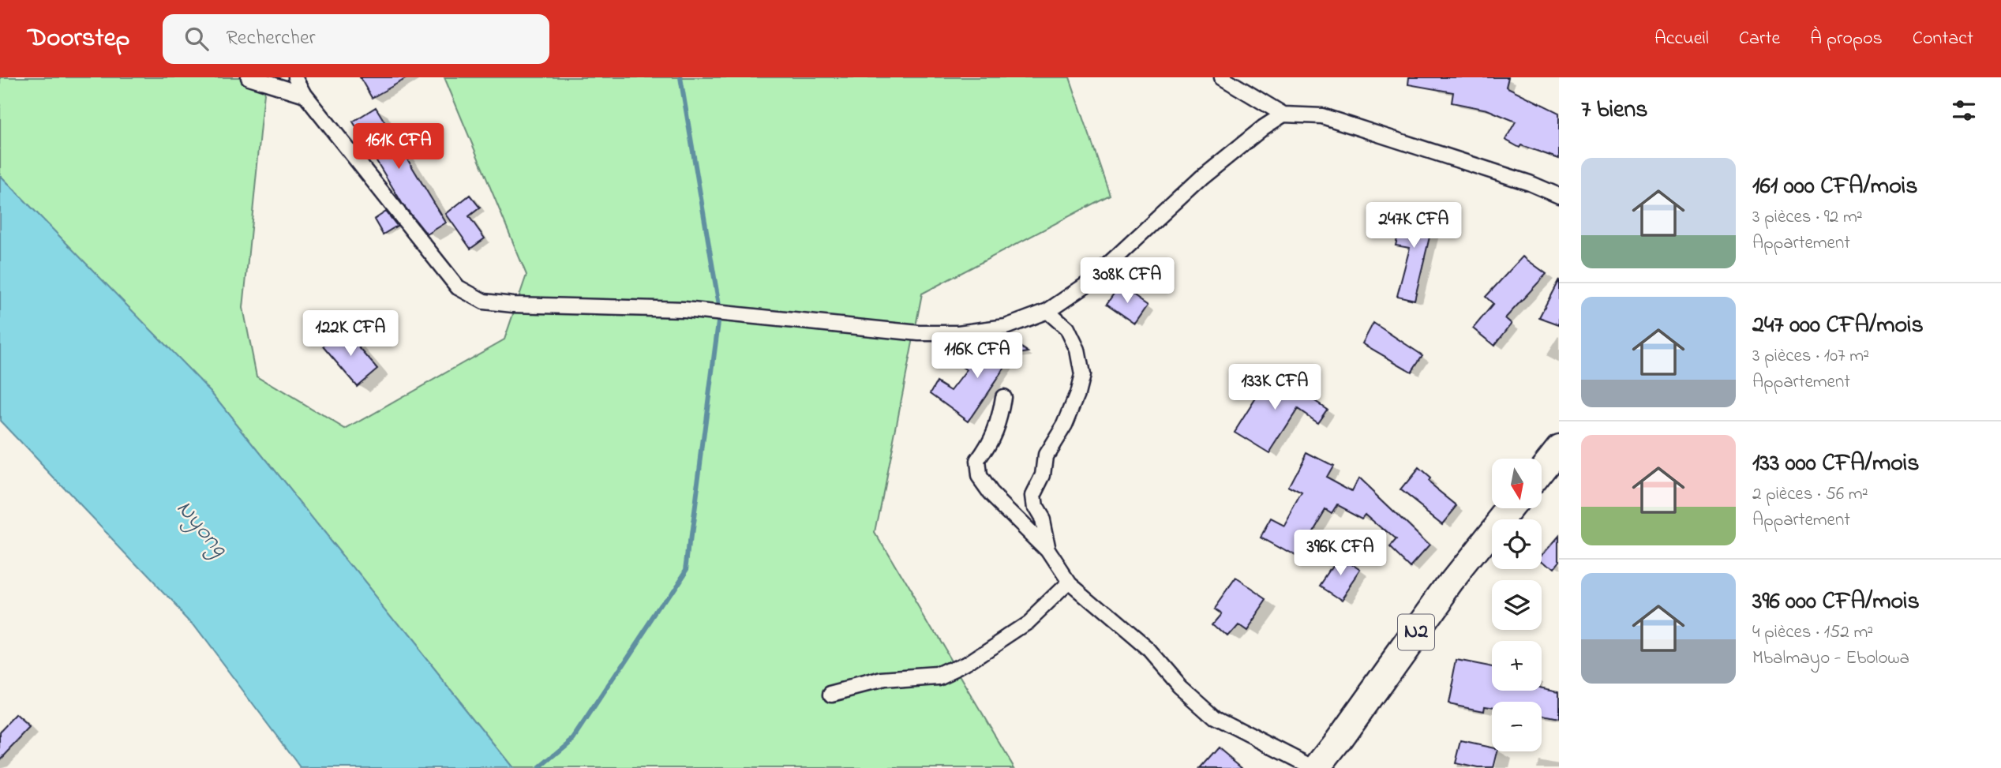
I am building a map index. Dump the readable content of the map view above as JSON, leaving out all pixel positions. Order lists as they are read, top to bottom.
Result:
{
  "streets": {
    "highway": ["N2"]
  },
  "water": ["Nyong"],
  "north": "bottom",
  "page": {
    "header": "Doorstep",
    "search": "Rechercher",
    "nav": [
      "Accueil",
      "Carte",
      "À propos",
      "Contact"
    ],
    "heading": "7 biens",
    "price": [
      "161K CFA",
      "247K CFA",
      "308K CFA",
      "122K CFA",
      "116K CFA",
      "133K CFA",
      "396K CFA"
    ],
    "list": [
      {
        "name": "161 000 CFA/mois",
        "note": "3 pièces · 92 m² · Appartement"
      },
      {
        "name": "247 000 CFA/mois",
        "note": "3 pièces · 107 m² · Appartement"
      },
      {
        "name": "133 000 CFA/mois",
        "note": "2 pièces · 56 m² · Appartement"
      },
      {
        "name": "396 000 CFA/mois",
        "note": "4 pièces · 152 m² · Mbalmayo - Ebolowa"
      }
    ],
    "map_buttons": ["+", "−"]
  }
}
